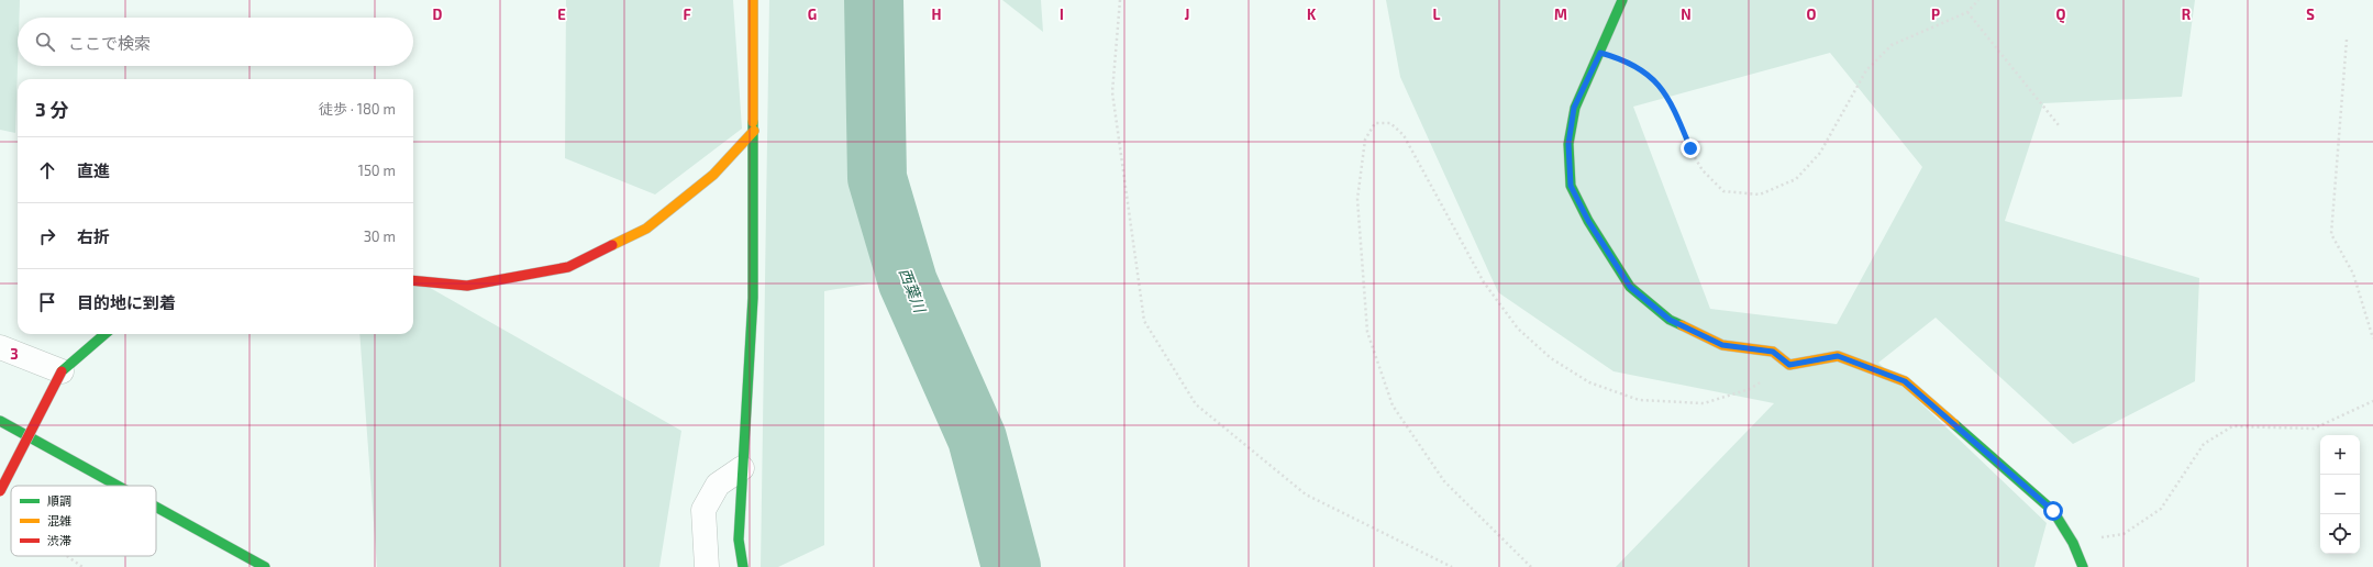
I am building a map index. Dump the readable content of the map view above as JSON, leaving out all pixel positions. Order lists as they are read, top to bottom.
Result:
{
  "water": ["西葉川"],
  "legend": ["順調", "混雑", "渋滞"],
  "page": {
    "search": "ここで検索",
    "heading": ["3 分", "徒歩 · 180 m"],
    "list": [
      ["直進", "150 m"],
      ["右折", "30 m"],
      "目的地に到着"
    ],
    "map_buttons": ["+", "−"]
  },
  "grid": {
    "columns": [
      "D",
      "E",
      "F",
      "G",
      "H",
      "I",
      "J",
      "K",
      "L",
      "M",
      "N",
      "O",
      "P",
      "Q",
      "R",
      "S"
    ],
    "rows": ["3"]
  }
}
